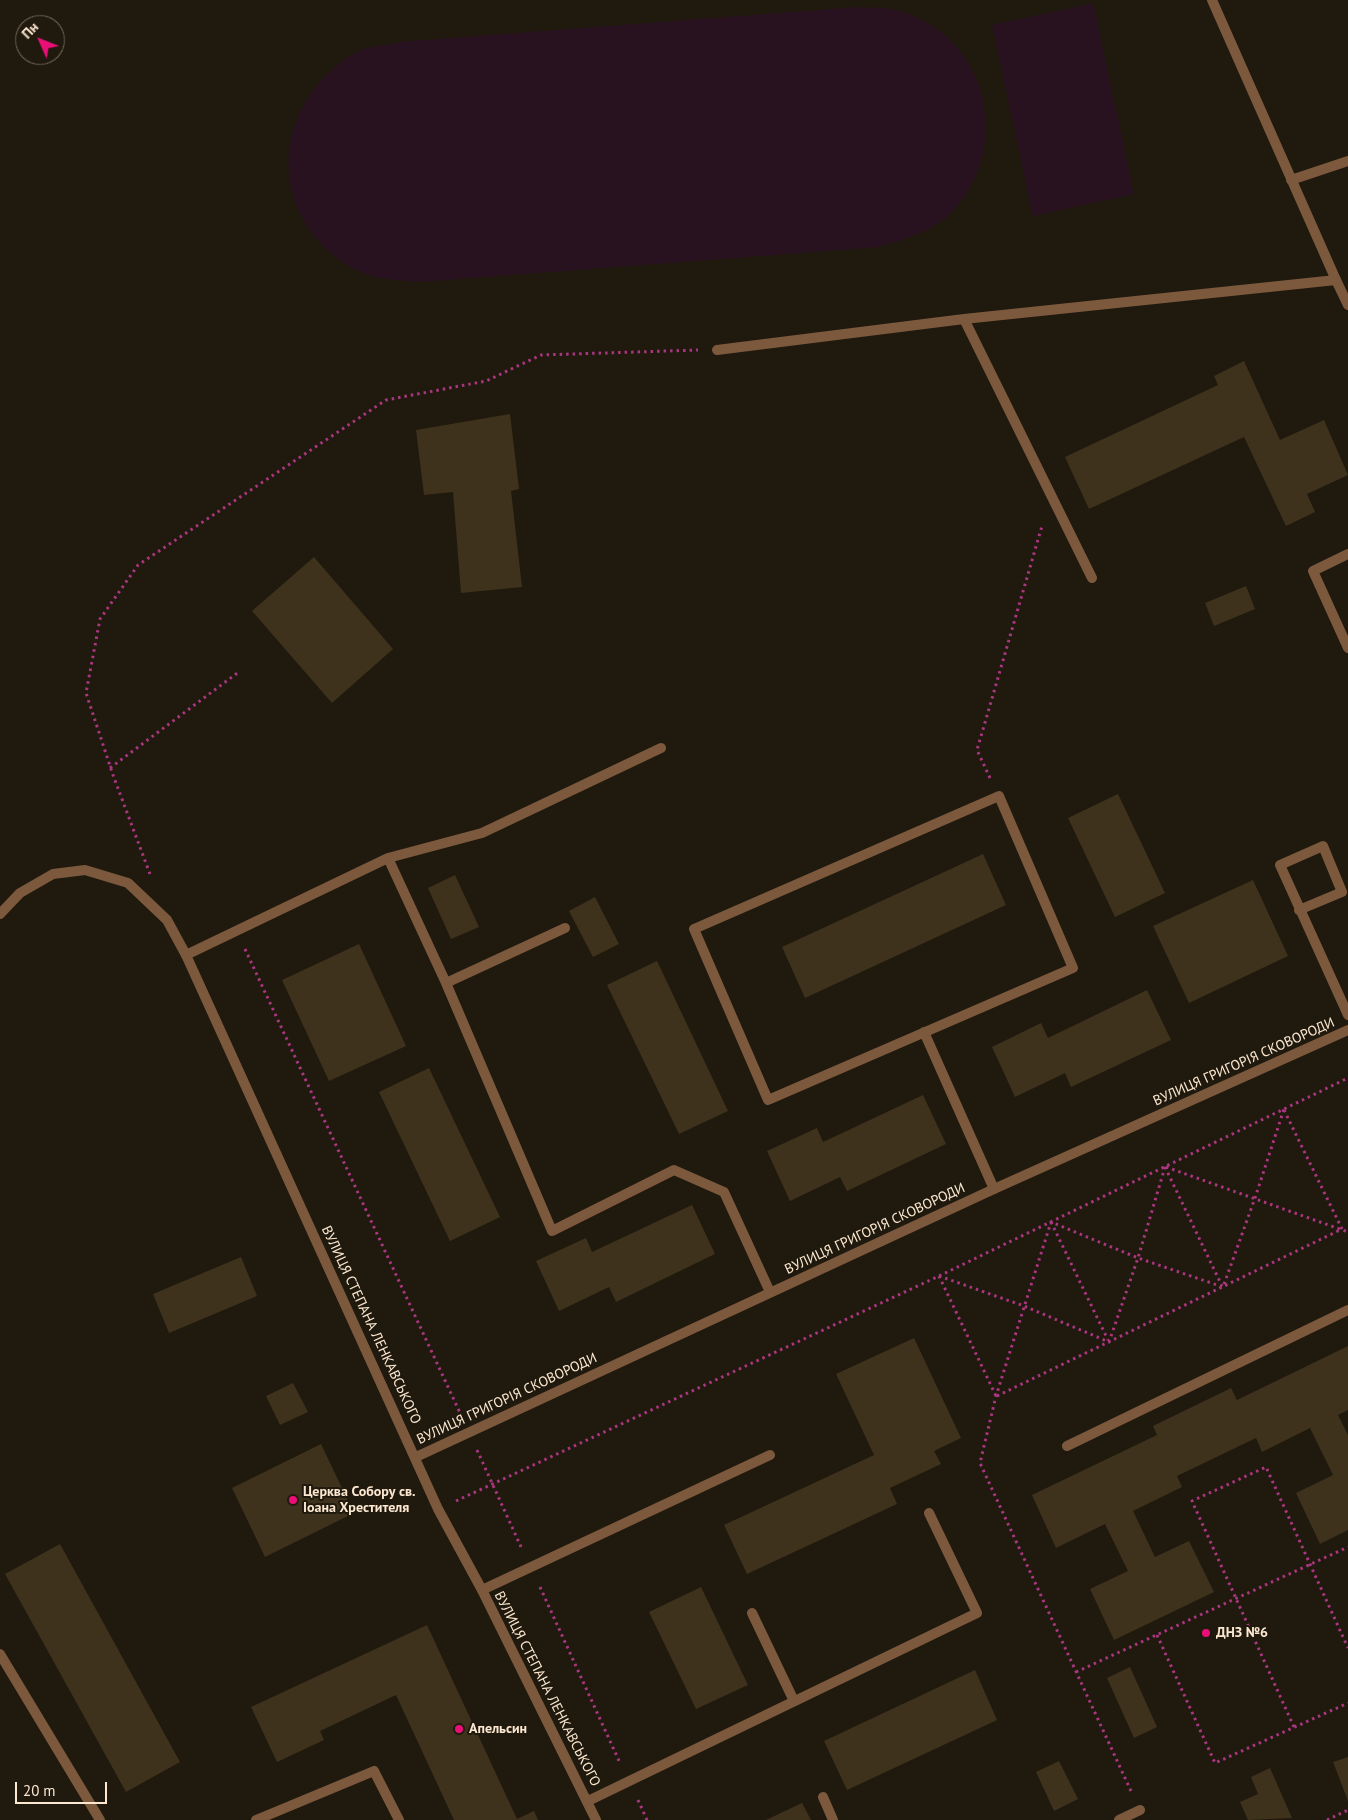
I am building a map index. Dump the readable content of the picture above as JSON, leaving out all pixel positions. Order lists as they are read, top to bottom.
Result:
{
  "streets": {
    "street": ["ВУЛИЦЯ ГРИГОРІЯ СКОВОРОДИ", "ВУЛИЦЯ СТЕПАНА ЛЕНКАВСЬКОГО"]
  },
  "crossings": [
    ["ВУЛИЦЯ ГРИГОРІЯ СКОВОРОДИ", "ВУЛИЦЯ СТЕПАНА ЛЕНКАВСЬКОГО"]
  ],
  "places": ["Церква Собору св. Іоана Хрестителя", "ДНЗ №6", "Апельсин"],
  "scale_bar": "20 m",
  "north": "top left"
}
